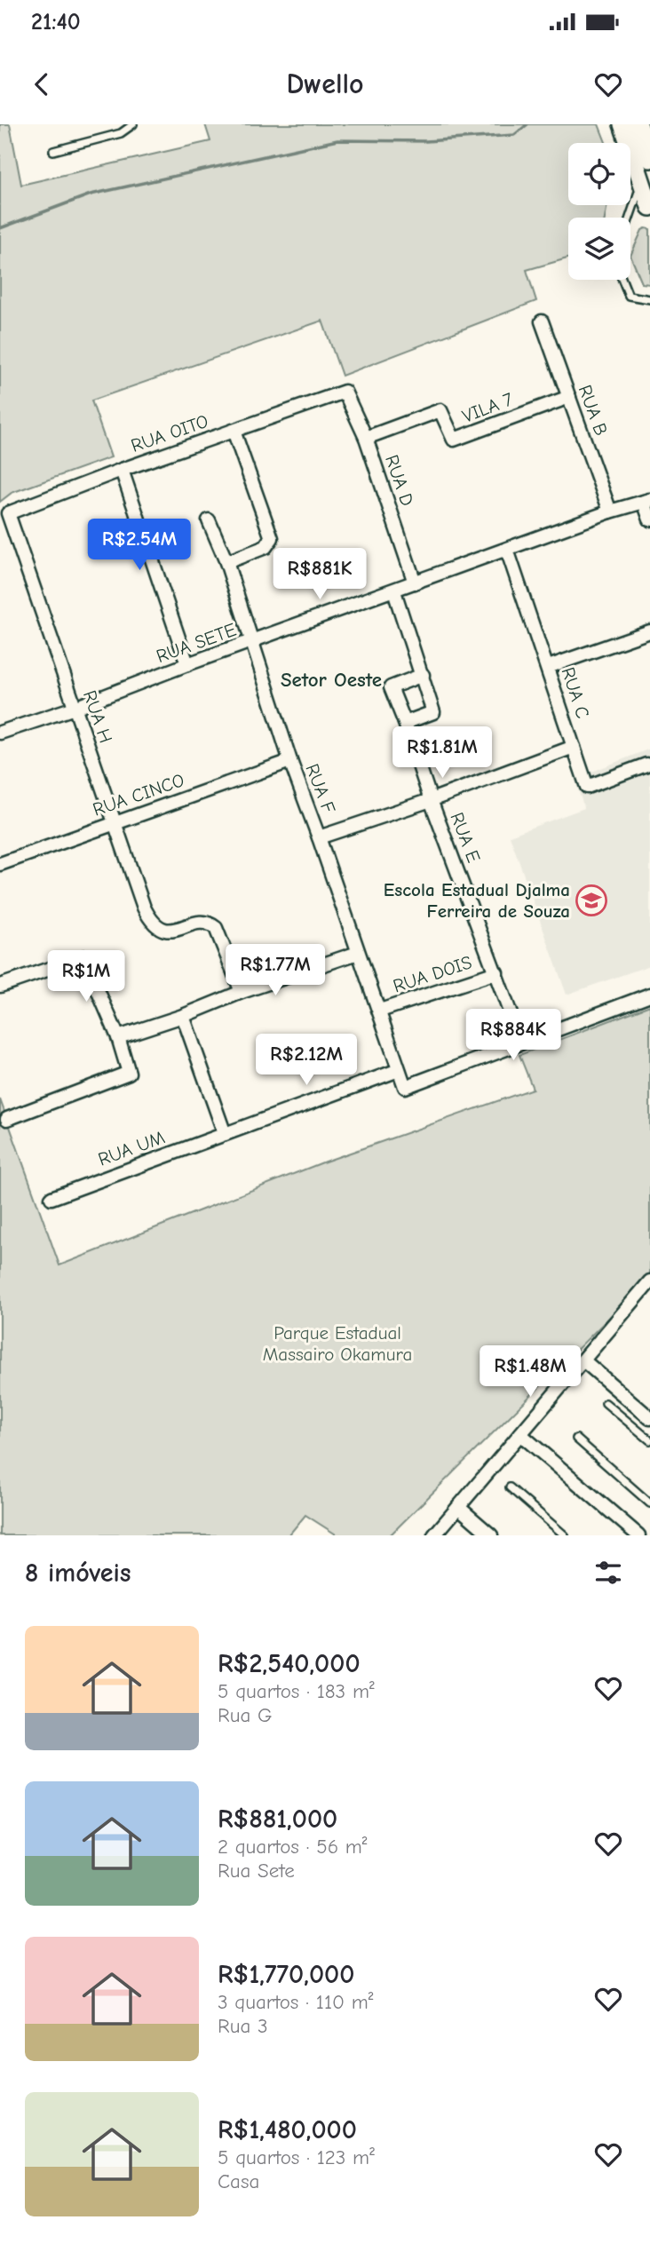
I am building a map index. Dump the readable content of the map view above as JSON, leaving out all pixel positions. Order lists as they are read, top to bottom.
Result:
{
  "streets": {
    "street": [
      "VILA 7",
      "RUA B",
      "RUA OITO",
      "RUA D",
      "RUA SETE",
      "RUA C",
      "RUA H",
      "RUA F",
      "RUA CINCO",
      "RUA E",
      "RUA DOIS",
      "RUA UM"
    ]
  },
  "crossings": [
    ["VILA 7", "RUA B"],
    ["VILA 7", "RUA D"],
    ["RUA B", "RUA SETE"],
    ["RUA OITO", "RUA D"],
    ["RUA OITO", "RUA H"],
    ["RUA D", "RUA SETE"],
    ["RUA SETE", "RUA C"],
    ["RUA SETE", "RUA H"],
    ["RUA SETE", "RUA F"],
    ["RUA H", "RUA CINCO"],
    ["RUA F", "RUA CINCO"],
    ["RUA F", "RUA DOIS"],
    ["RUA F", "RUA UM"],
    ["RUA E", "RUA DOIS"]
  ],
  "districts": ["Setor Oeste"],
  "parks": ["Parque Estadual Massairo Okamura"],
  "places": {
    "school or university": ["Escola Estadual Djalma Ferreira de Souza"]
  },
  "page": {
    "status": "21:40",
    "header": "Dwello",
    "price": [
      "R$2.54M",
      "R$881K",
      "R$1.81M",
      "R$1.77M",
      "R$1M",
      "R$884K",
      "R$2.12M",
      "R$1.48M"
    ],
    "heading": "8 imóveis",
    "list": [
      {
        "name": "R$2,540,000",
        "note": "5 quartos · 183 m² · Rua G"
      },
      {
        "name": "R$881,000",
        "note": "2 quartos · 56 m² · Rua Sete"
      },
      {
        "name": "R$1,770,000",
        "note": "3 quartos · 110 m² · Rua 3"
      },
      {
        "name": "R$1,480,000",
        "note": "5 quartos · 123 m² · Casa"
      }
    ]
  }
}
